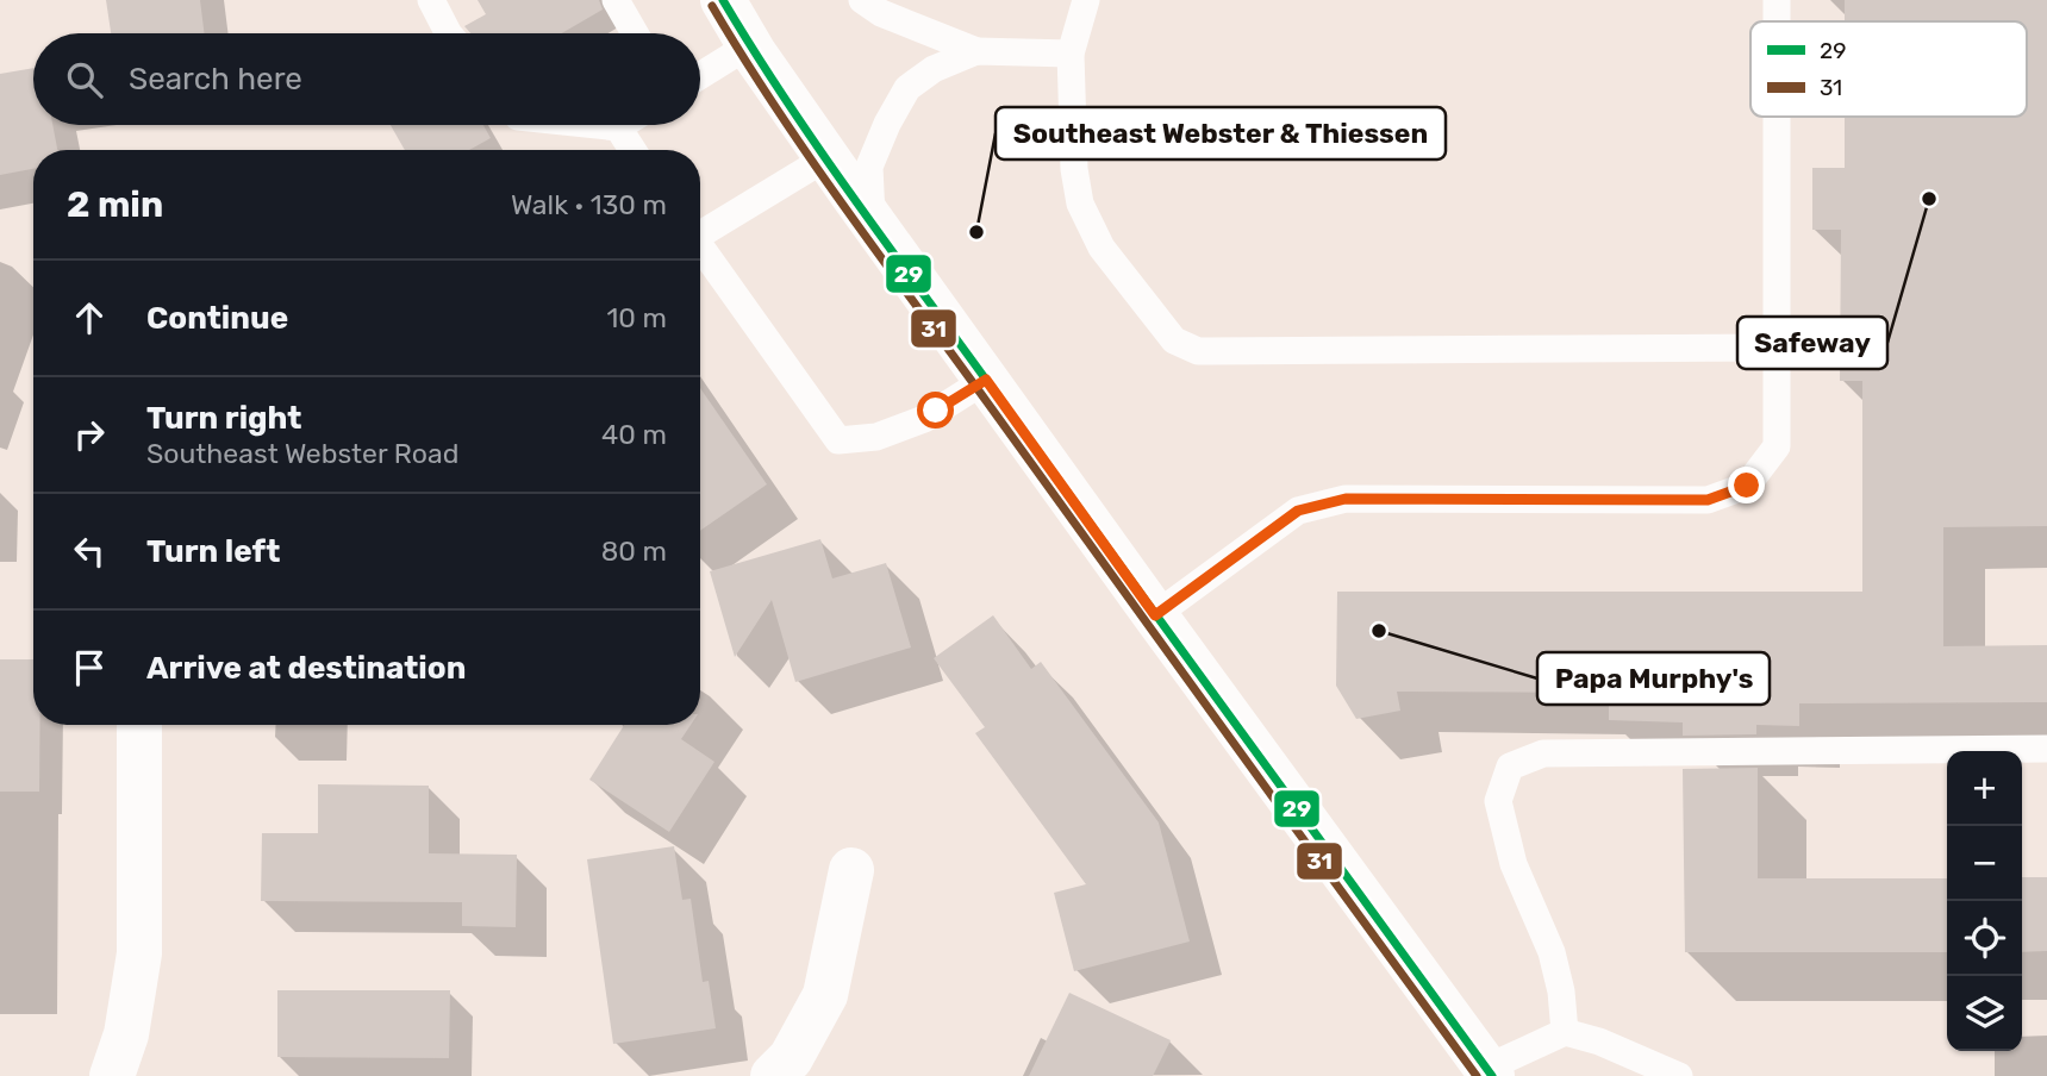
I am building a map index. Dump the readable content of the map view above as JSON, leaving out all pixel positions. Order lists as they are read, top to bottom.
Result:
{
  "places": ["Safeway", "Southeast Webster & Thiessen", "Papa Murphy's"],
  "lines": ["transit line 29", "transit line 31"],
  "legend": ["29", "31"],
  "page": {
    "search": "Search here",
    "heading": ["2 min", "Walk · 130 m"],
    "list": [
      ["Continue", "10 m"],
      ["Turn right", "Southeast Webster Road", "40 m"],
      ["Turn left", "80 m"],
      "Arrive at destination"
    ],
    "map_buttons": ["+", "−"]
  }
}
